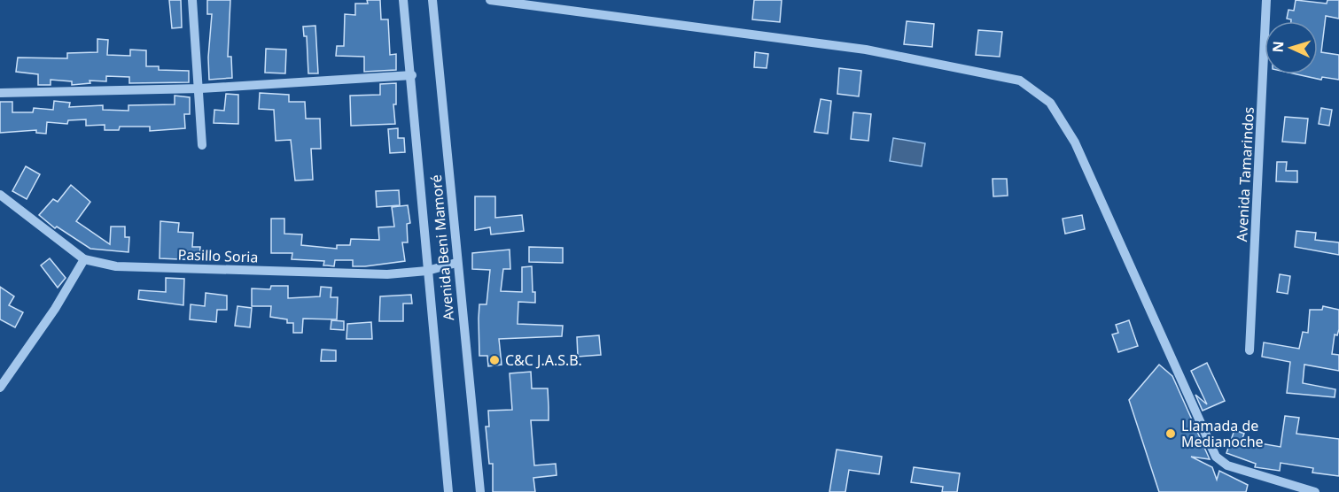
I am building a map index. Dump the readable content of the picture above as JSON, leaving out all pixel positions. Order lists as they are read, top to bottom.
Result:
{
  "streets": {
    "street": ["Avenida Tamarindos", "Avenida Beni Mamoré", "Pasillo Soria"]
  },
  "crossings": [
    ["Avenida Beni Mamoré", "Pasillo Soria"]
  ],
  "places": ["C&C J.A.S.B.", "Llamada de Medianoche"],
  "north": "left"
}
